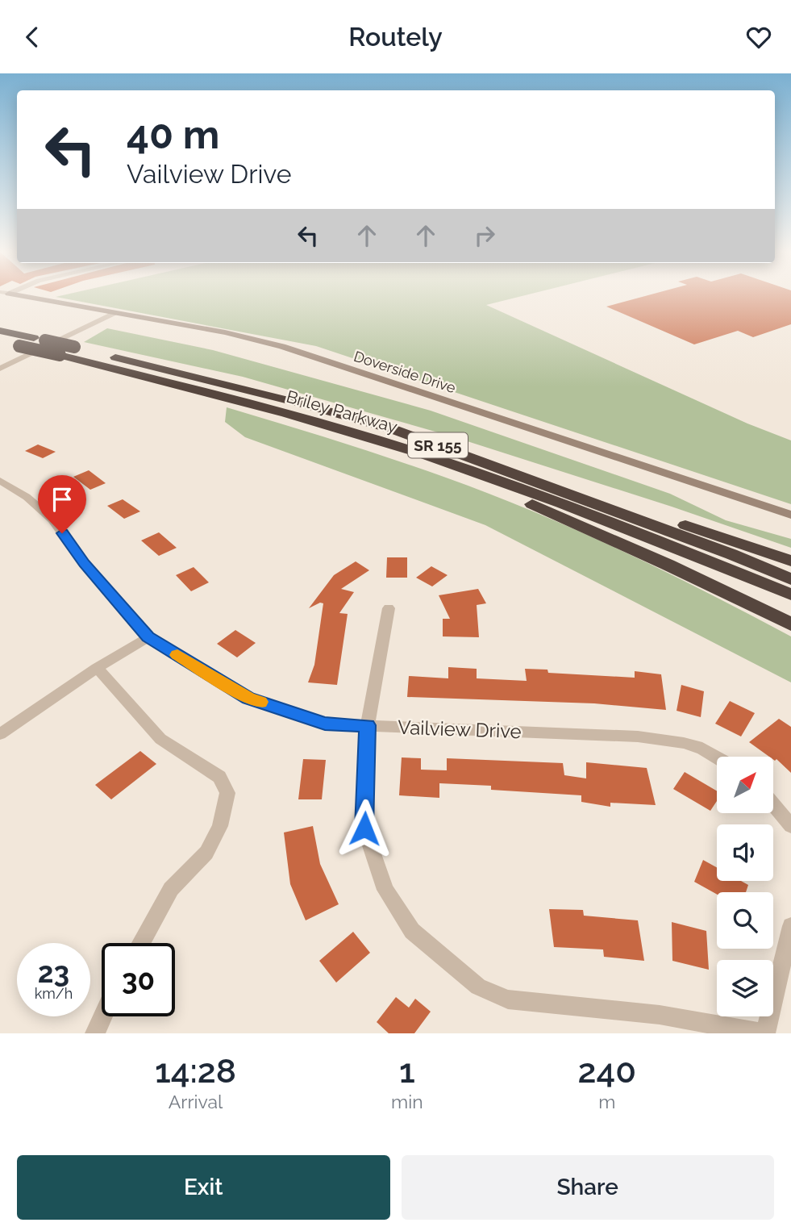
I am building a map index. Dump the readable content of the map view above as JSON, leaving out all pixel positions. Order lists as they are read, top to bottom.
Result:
{
  "streets": {
    "highway": ["Briley Parkway", "SR 155"],
    "street": ["Doverside Drive", "Vailview Drive"]
  },
  "north": "top right",
  "page": {
    "header": "Routely",
    "turn": ["40 m", "Vailview Drive"],
    "speed": "23 km/h",
    "limit": "30",
    "eta": [
      "14:28",
      "Arrival",
      "1",
      "min",
      "240",
      "m"
    ],
    "buttons": ["Exit", "Share"]
  }
}
